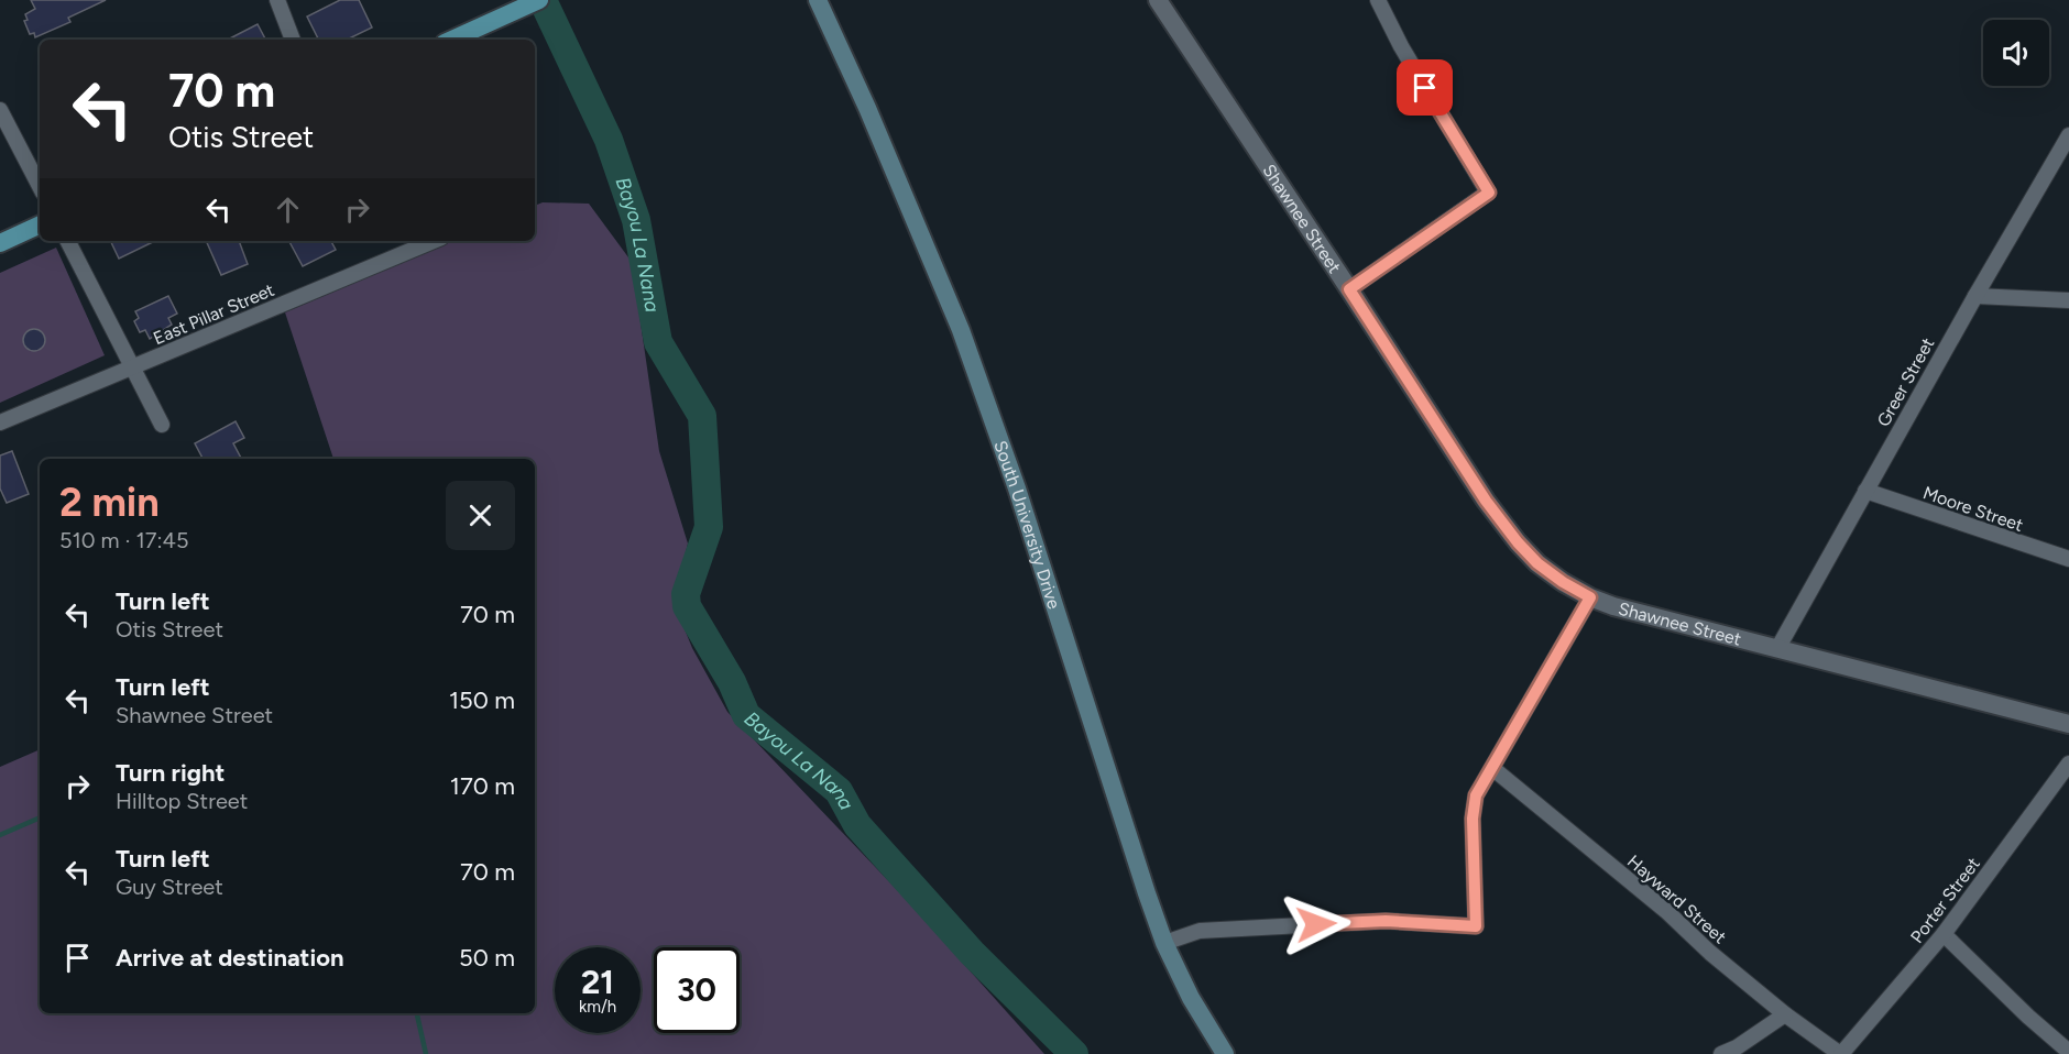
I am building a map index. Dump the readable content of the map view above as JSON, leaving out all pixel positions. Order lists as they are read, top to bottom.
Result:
{
  "streets": {
    "main road": ["South University Drive"],
    "street": [
      "Shawnee Street",
      "East Pillar Street",
      "Greer Street",
      "Moore Street",
      "Hayward Street",
      "Porter Street"
    ]
  },
  "crossings": [
    ["Shawnee Street", "Greer Street"],
    ["Greer Street", "Moore Street"],
    ["Hayward Street", "Porter Street"]
  ],
  "water": ["Bayou La Nana"],
  "page": {
    "turn": ["70 m", "Otis Street"],
    "heading": ["2 min", "510 m · 17:45"],
    "list": [
      {
        "name": "Turn left",
        "note": "Otis Street",
        "value": "70 m"
      },
      {
        "name": "Turn left",
        "note": "Shawnee Street",
        "value": "150 m"
      },
      {
        "name": "Turn right",
        "note": "Hilltop Street",
        "value": "170 m"
      },
      {
        "name": "Turn left",
        "note": "Guy Street",
        "value": "70 m"
      },
      {
        "name": "Arrive at destination",
        "value": "50 m"
      }
    ],
    "speed": "21 km/h",
    "limit": "30"
  }
}
